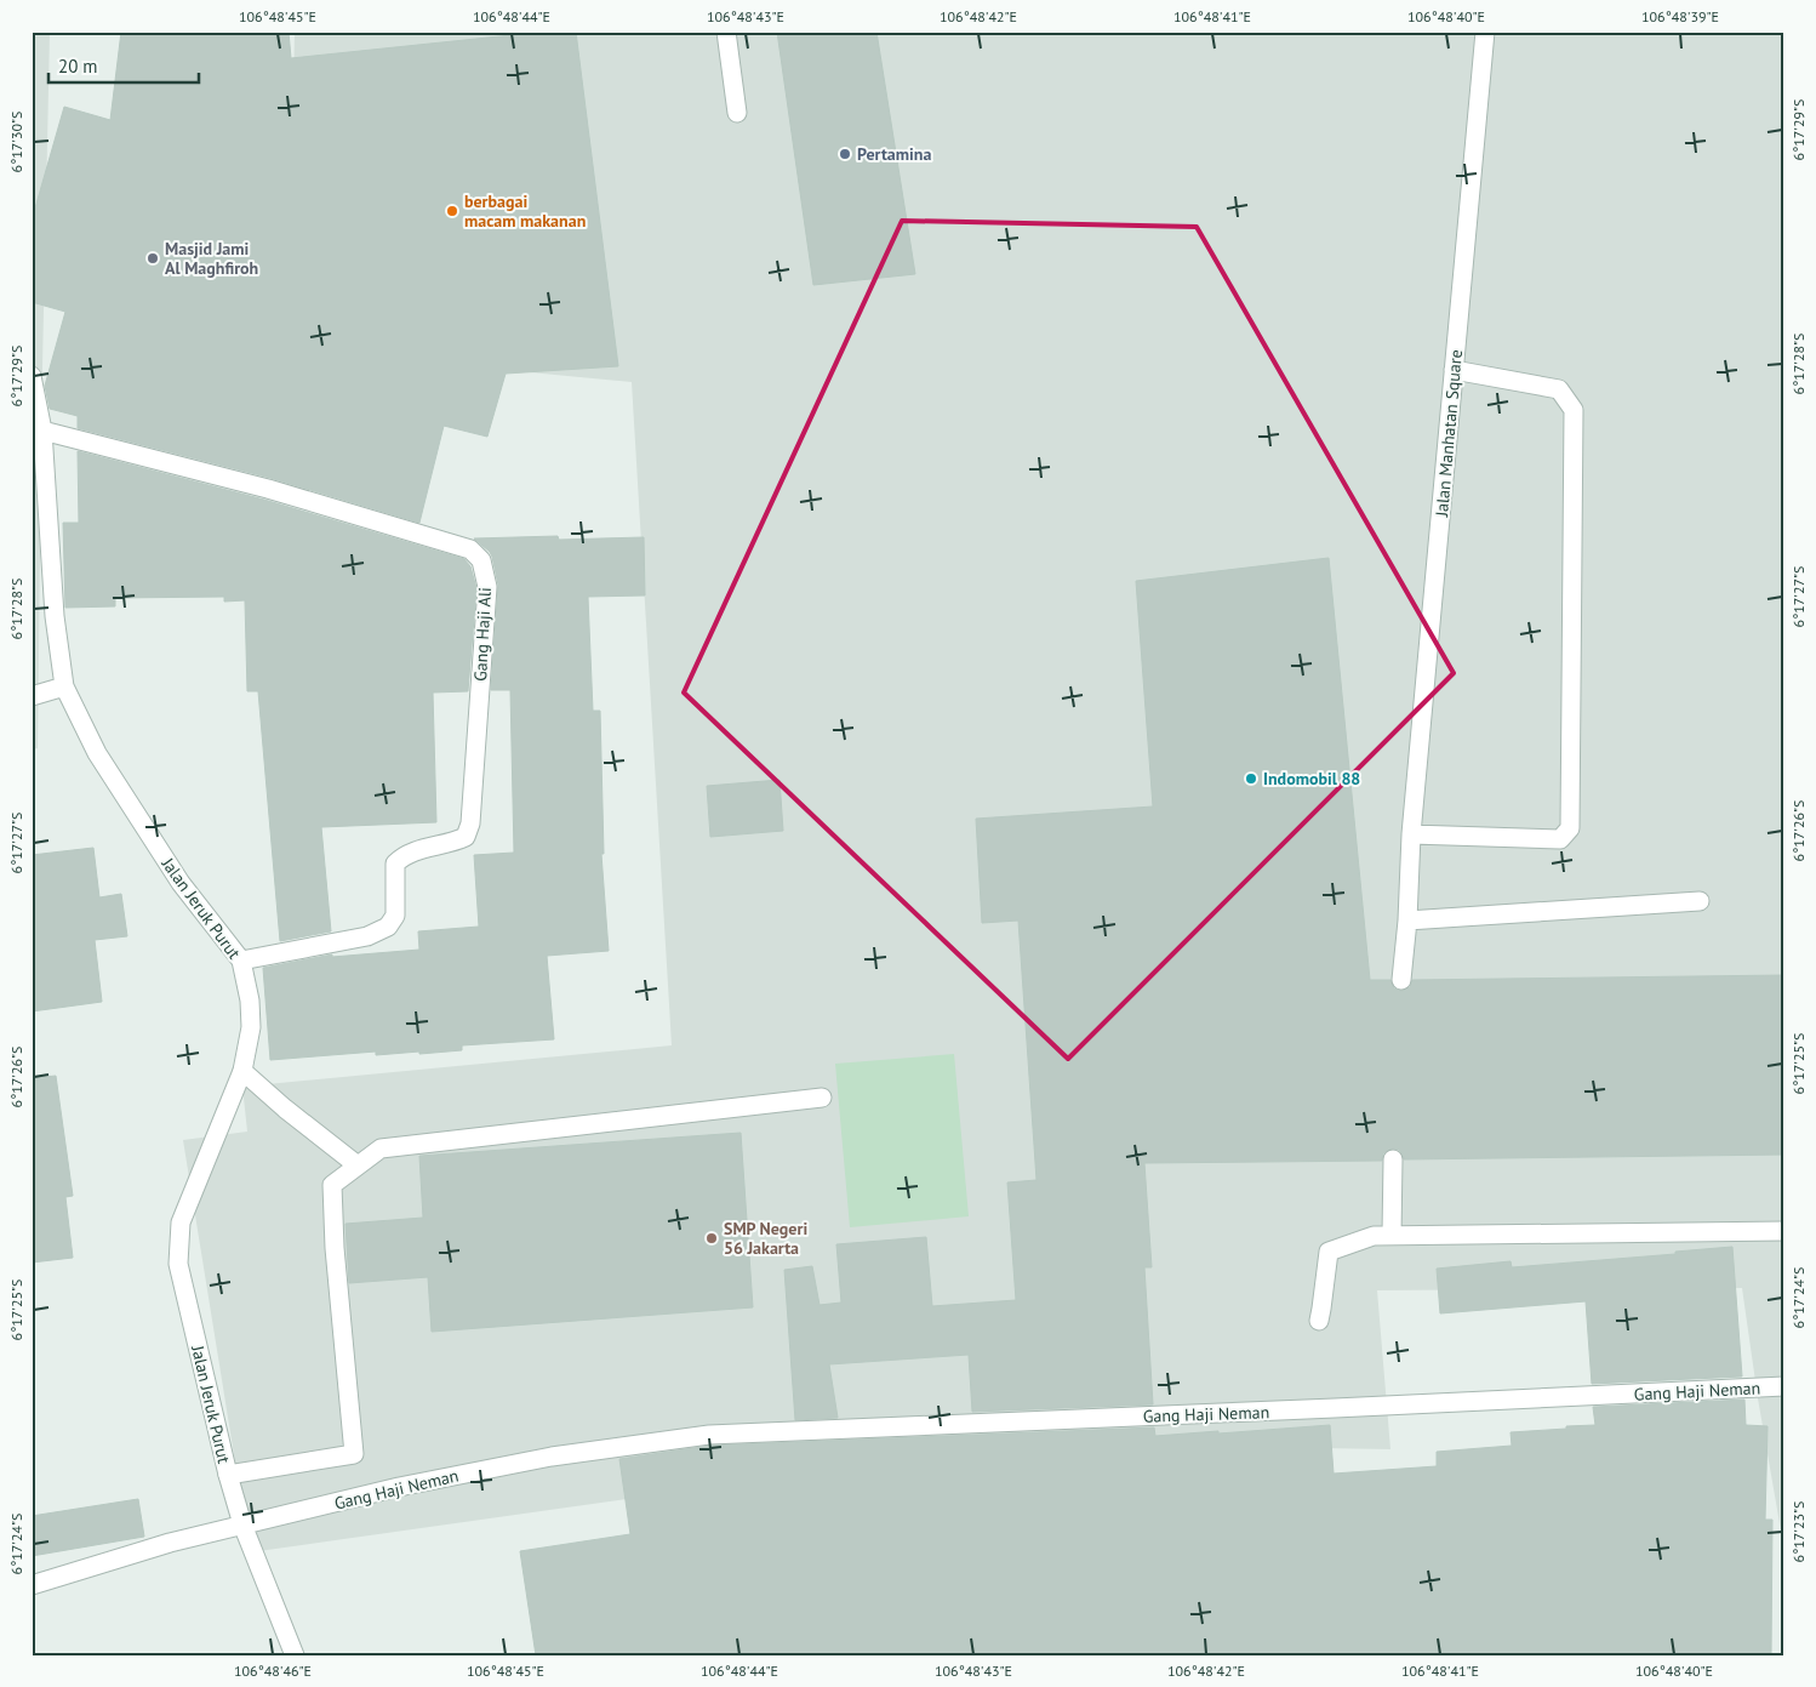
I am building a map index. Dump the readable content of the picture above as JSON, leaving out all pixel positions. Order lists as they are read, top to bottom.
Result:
{
  "streets": {
    "street": [
      "Jalan Manhatan Square",
      "Gang Haji Ali",
      "Jalan Jeruk Purut",
      "Gang Haji Neman"
    ]
  },
  "crossings": [
    ["Gang Haji Ali", "Jalan Jeruk Purut"],
    ["Jalan Jeruk Purut", "Gang Haji Neman"]
  ],
  "places": [
    "Pertamina",
    "berbagai macam makanan",
    "Masjid Jami Al Maghfiroh",
    "Indomobil 88",
    "SMP Negeri 56 Jakarta"
  ],
  "scale_bar": "20 m",
  "coordinates": [
    "106°48'45\"E",
    "106°48'44\"E",
    "106°48'43\"E",
    "106°48'42\"E",
    "106°48'41\"E",
    "106°48'40\"E",
    "106°48'39\"E",
    "6°17'29\"S",
    "6°17'30\"S",
    "6°17'28\"S",
    "6°17'27\"S",
    "6°17'26\"S",
    "6°17'25\"S",
    "6°17'24\"S",
    "6°17'23\"S",
    "106°48'46\"E"
  ]
}
